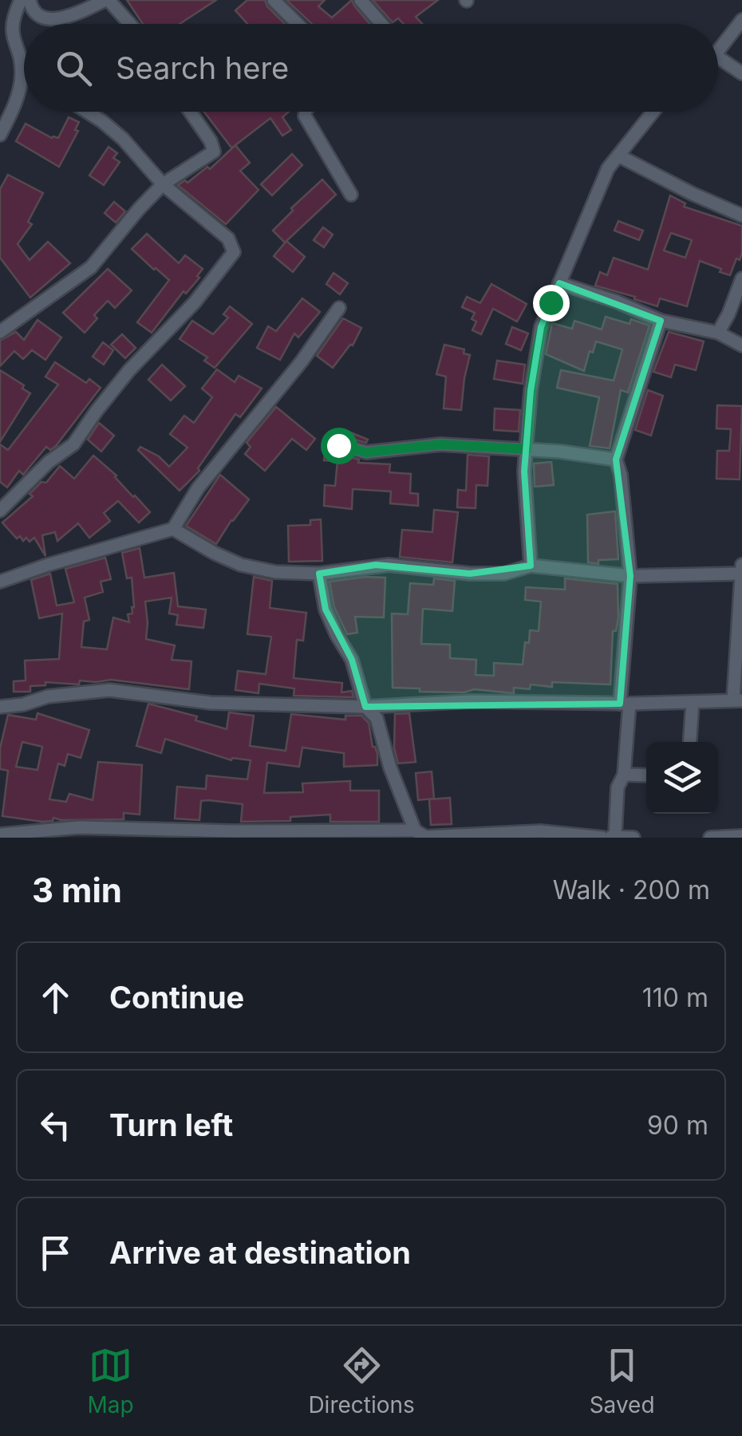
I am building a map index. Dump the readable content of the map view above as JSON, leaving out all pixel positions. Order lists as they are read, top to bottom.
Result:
{
  "page": {
    "search": "Search here",
    "heading": ["3 min", "Walk · 200 m"],
    "list": [
      ["Continue", "110 m"],
      ["Turn left", "90 m"],
      "Arrive at destination"
    ],
    "nav": ["Map", "Directions", "Saved"]
  }
}
